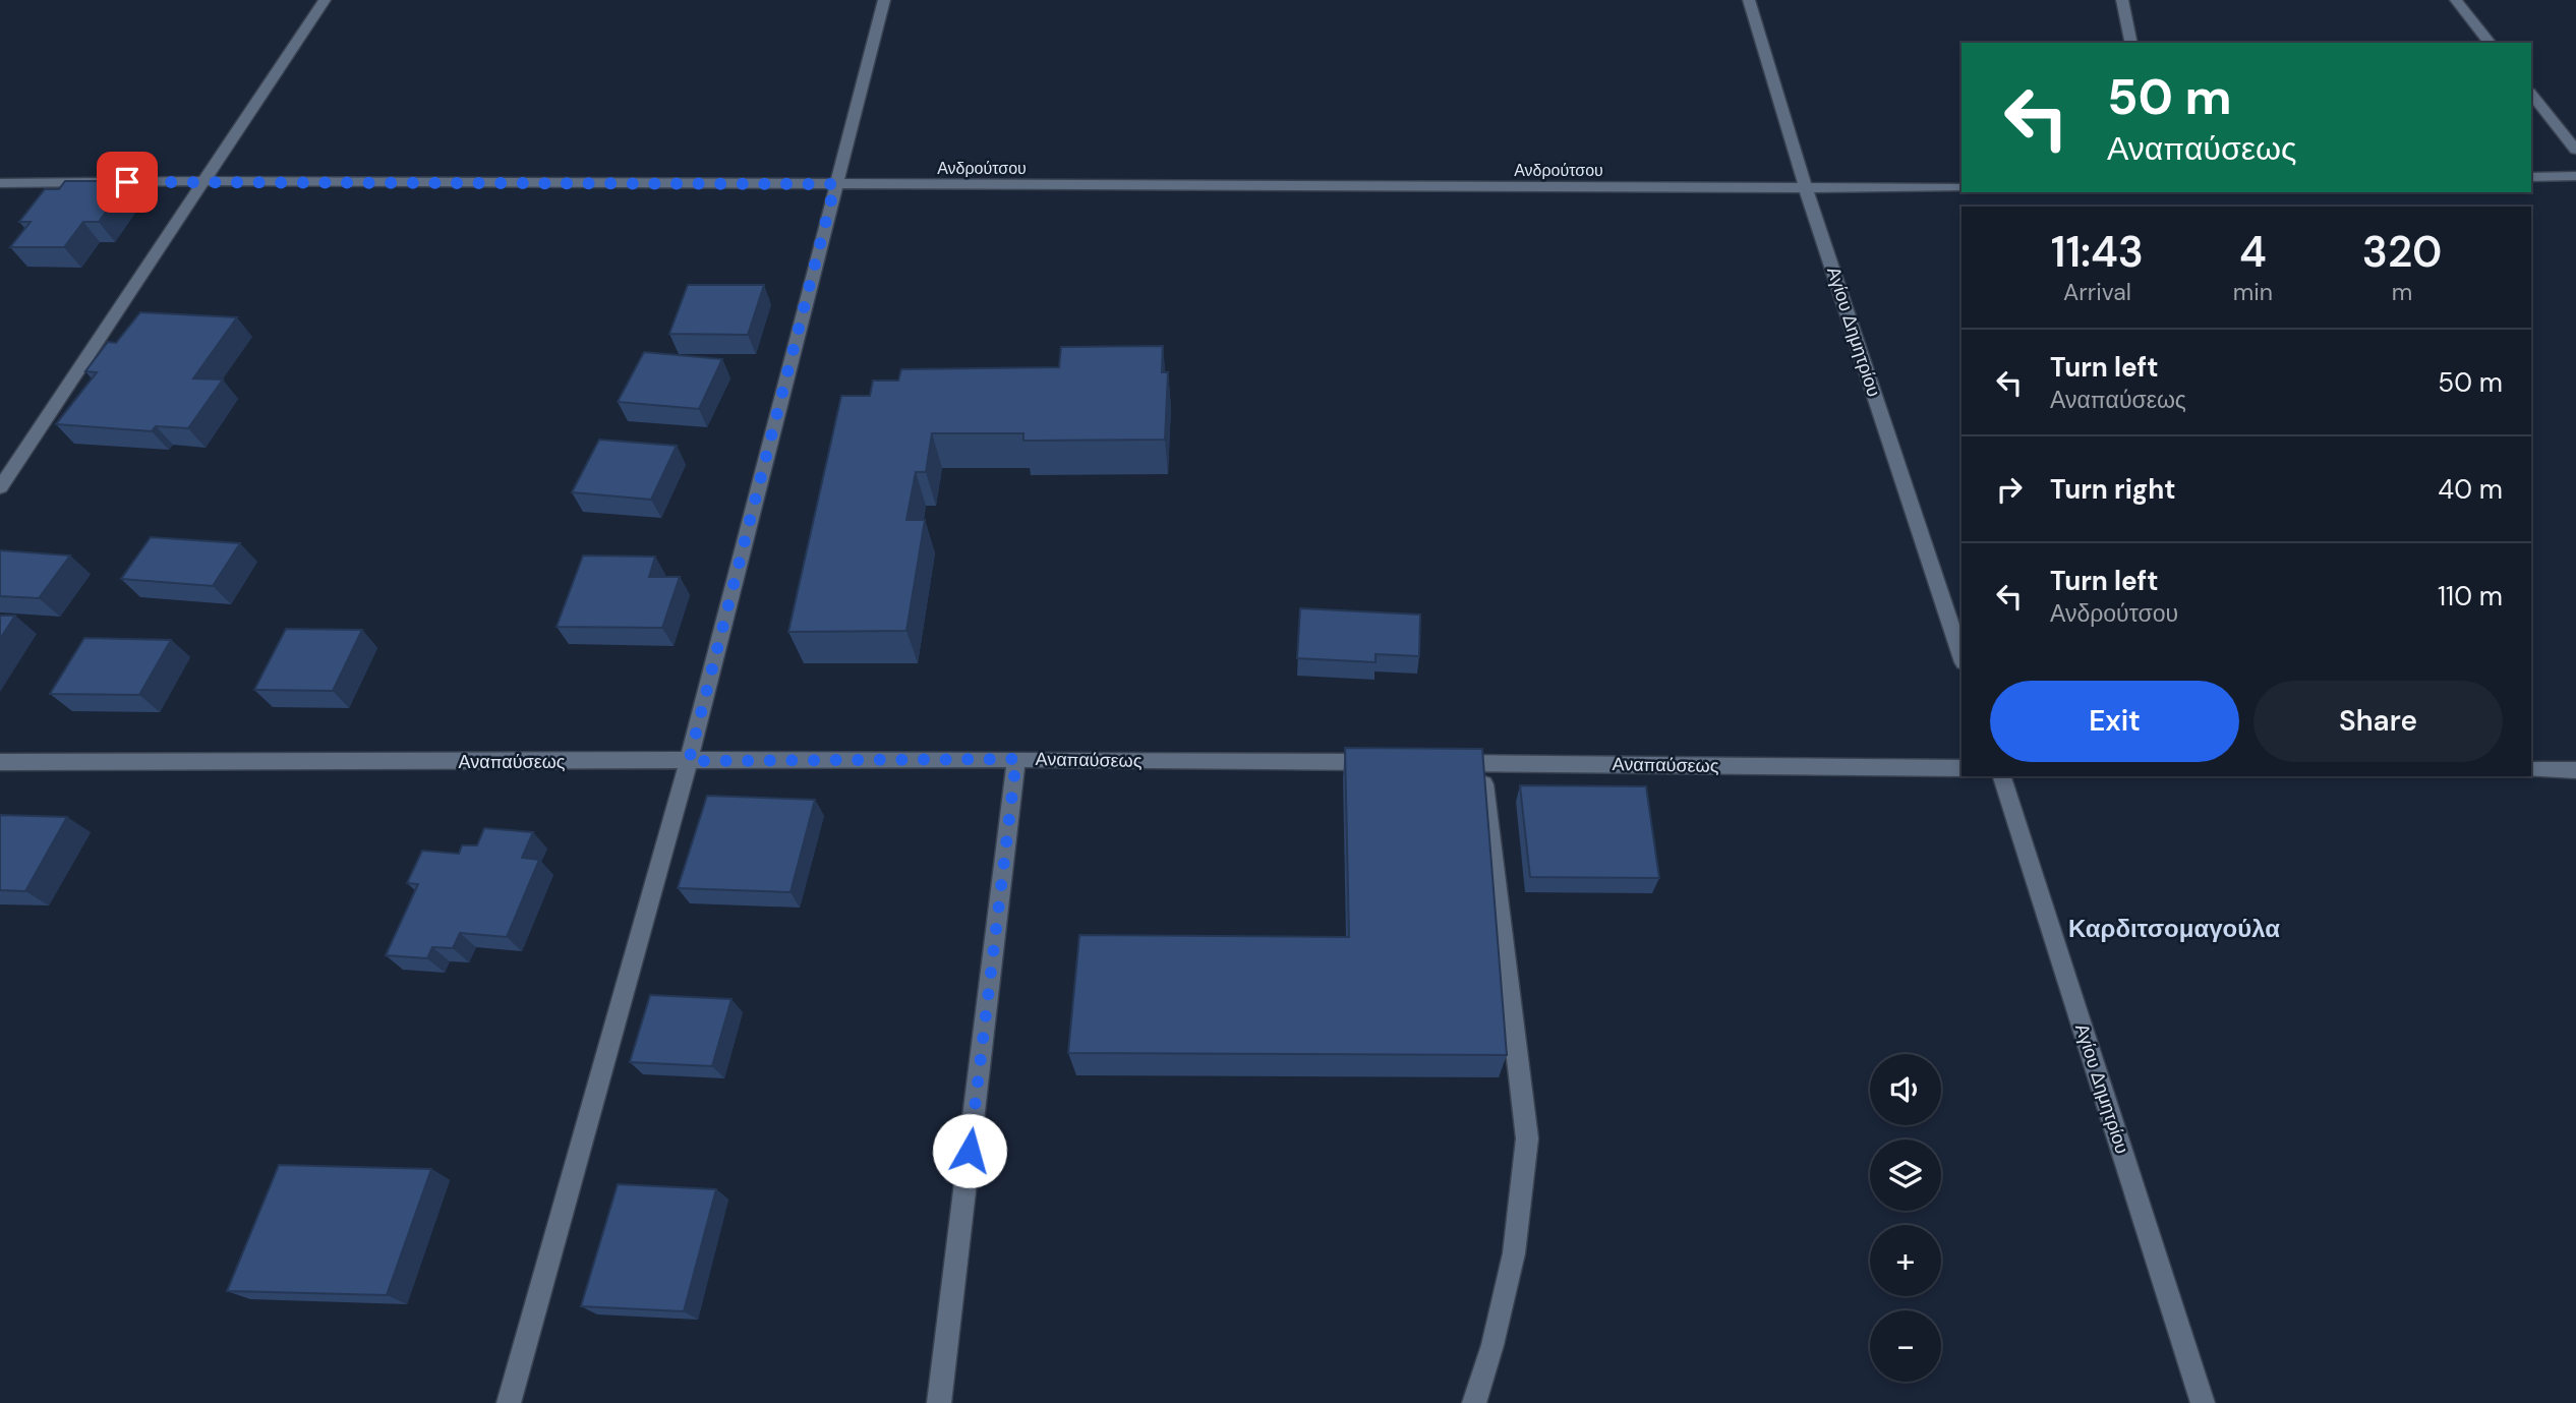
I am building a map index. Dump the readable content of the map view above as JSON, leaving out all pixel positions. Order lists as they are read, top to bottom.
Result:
{
  "streets": {
    "street": ["Ανδρούτσου", "Αγίου Δημητρίου", "Αναπαύσεως"]
  },
  "crossings": [
    ["Ανδρούτσου", "Αγίου Δημητρίου"]
  ],
  "districts": ["Καρδιτσομαγούλα"],
  "page": {
    "turn": ["50 m", "Αναπαύσεως"],
    "eta": [
      "11:43",
      "Arrival",
      "4",
      "min",
      "320",
      "m"
    ],
    "list": [
      {
        "name": "Turn left",
        "note": "Αναπαύσεως",
        "value": "50 m"
      },
      {
        "name": "Turn right",
        "value": "40 m"
      },
      {
        "name": "Turn left",
        "note": "Ανδρούτσου",
        "value": "110 m"
      }
    ],
    "buttons": ["Exit", "Share"],
    "map_buttons": ["+", "−"]
  }
}
